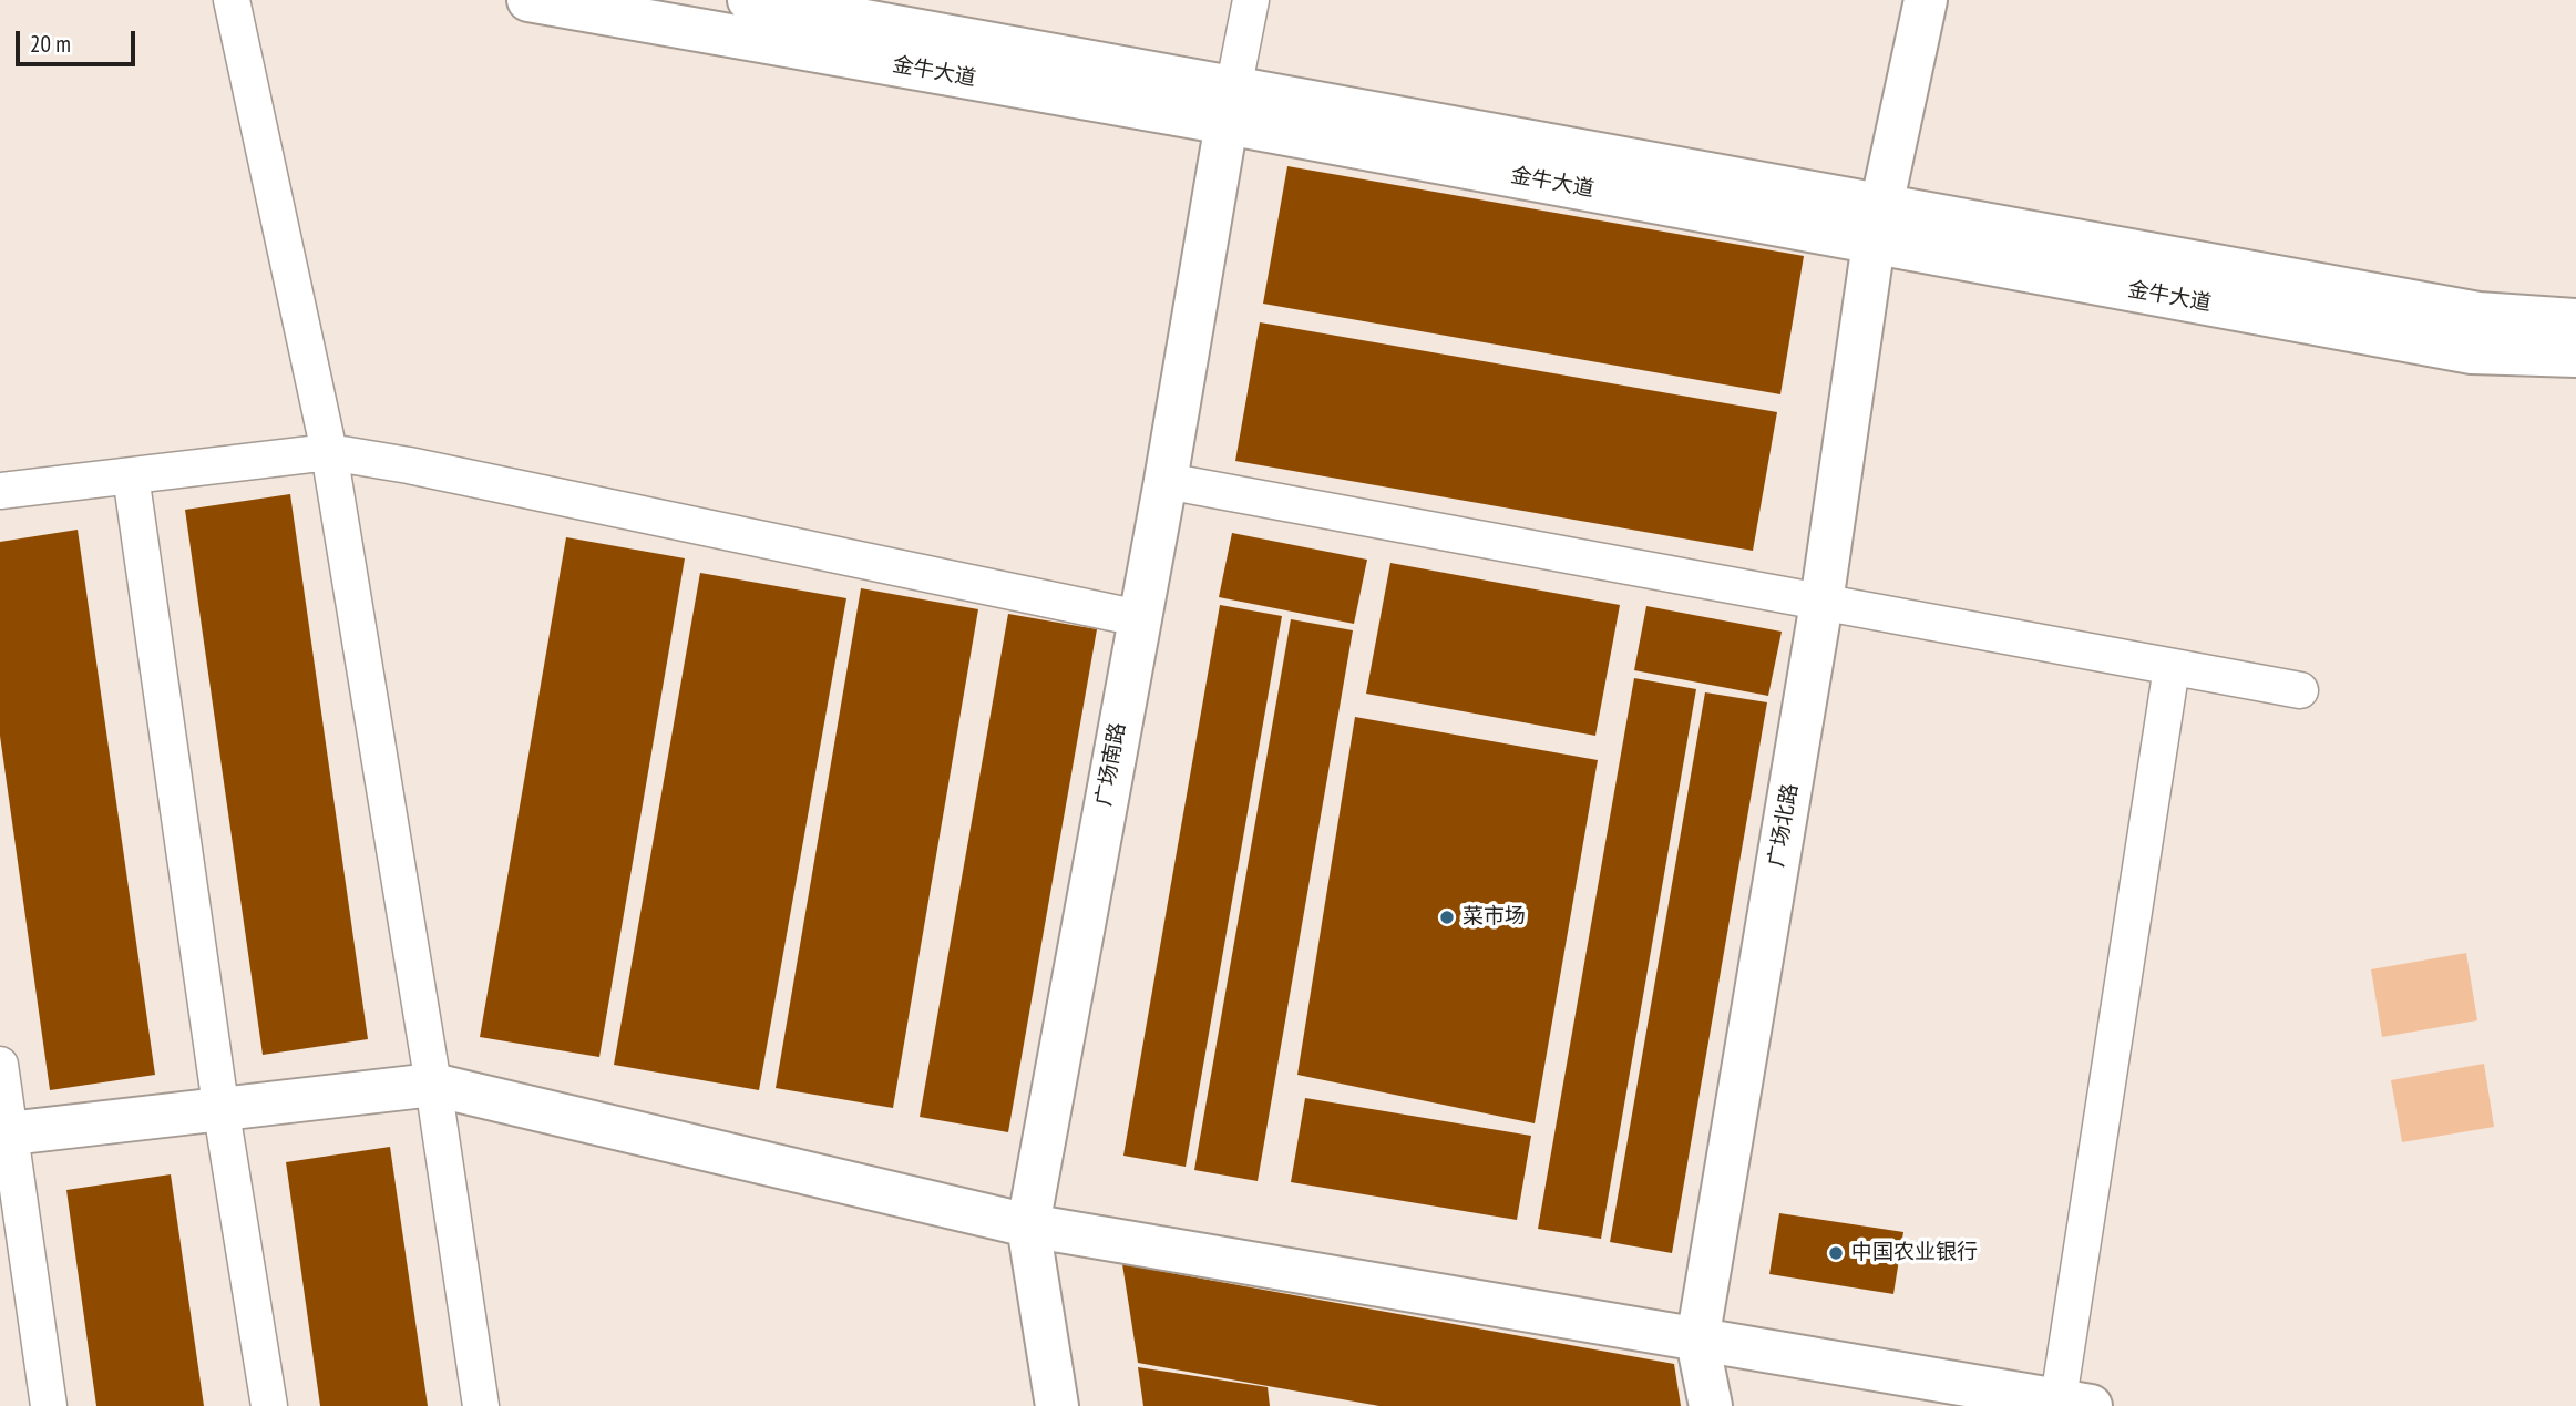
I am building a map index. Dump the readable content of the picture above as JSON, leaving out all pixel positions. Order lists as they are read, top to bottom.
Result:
{
  "streets": {
    "street": ["金牛大道", "广场南路", "广场北路"]
  },
  "crossings": [
    ["金牛大道", "广场南路"],
    ["金牛大道", "广场北路"]
  ],
  "places": ["菜市场", "中国农业银行"],
  "scale_bar": "20 m"
}
